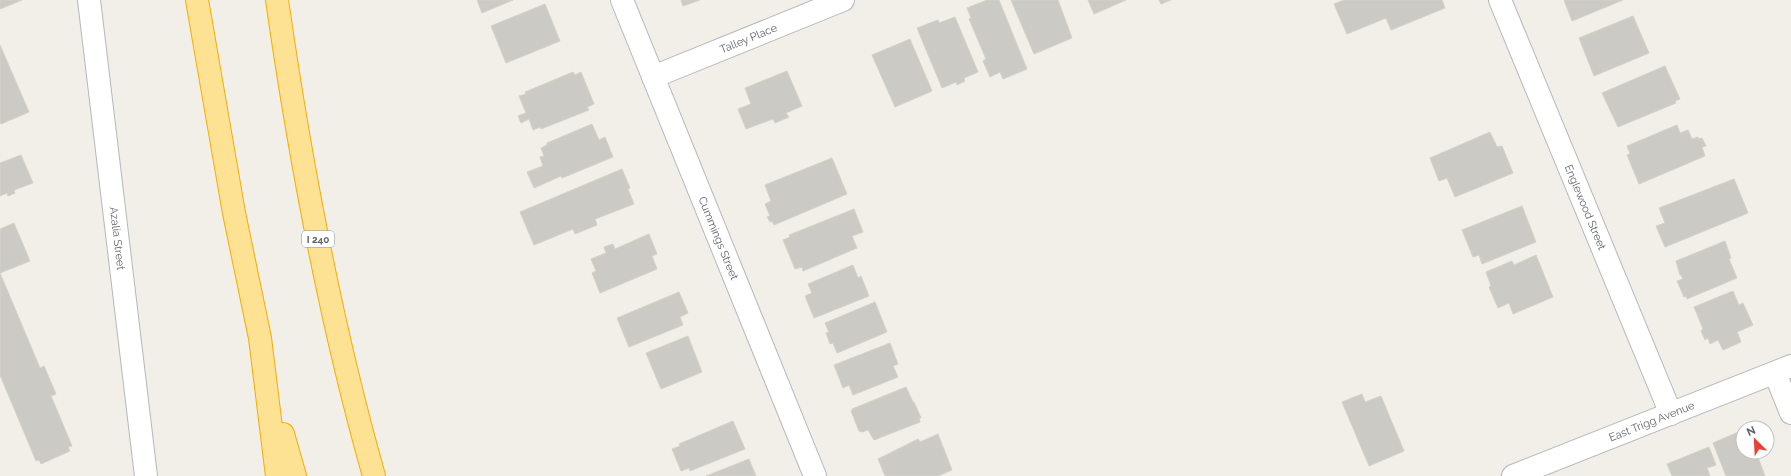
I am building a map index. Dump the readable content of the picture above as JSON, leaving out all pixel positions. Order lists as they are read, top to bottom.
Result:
{
  "streets": {
    "highway": ["I 240"],
    "street": [
      "Talley Place",
      "Englewood Street",
      "Azalia Street",
      "Cummings Street",
      "East Trigg Avenue"
    ]
  },
  "crossings": [
    ["Talley Place", "Cummings Street"],
    ["Englewood Street", "East Trigg Avenue"]
  ],
  "north": "top left"
}
